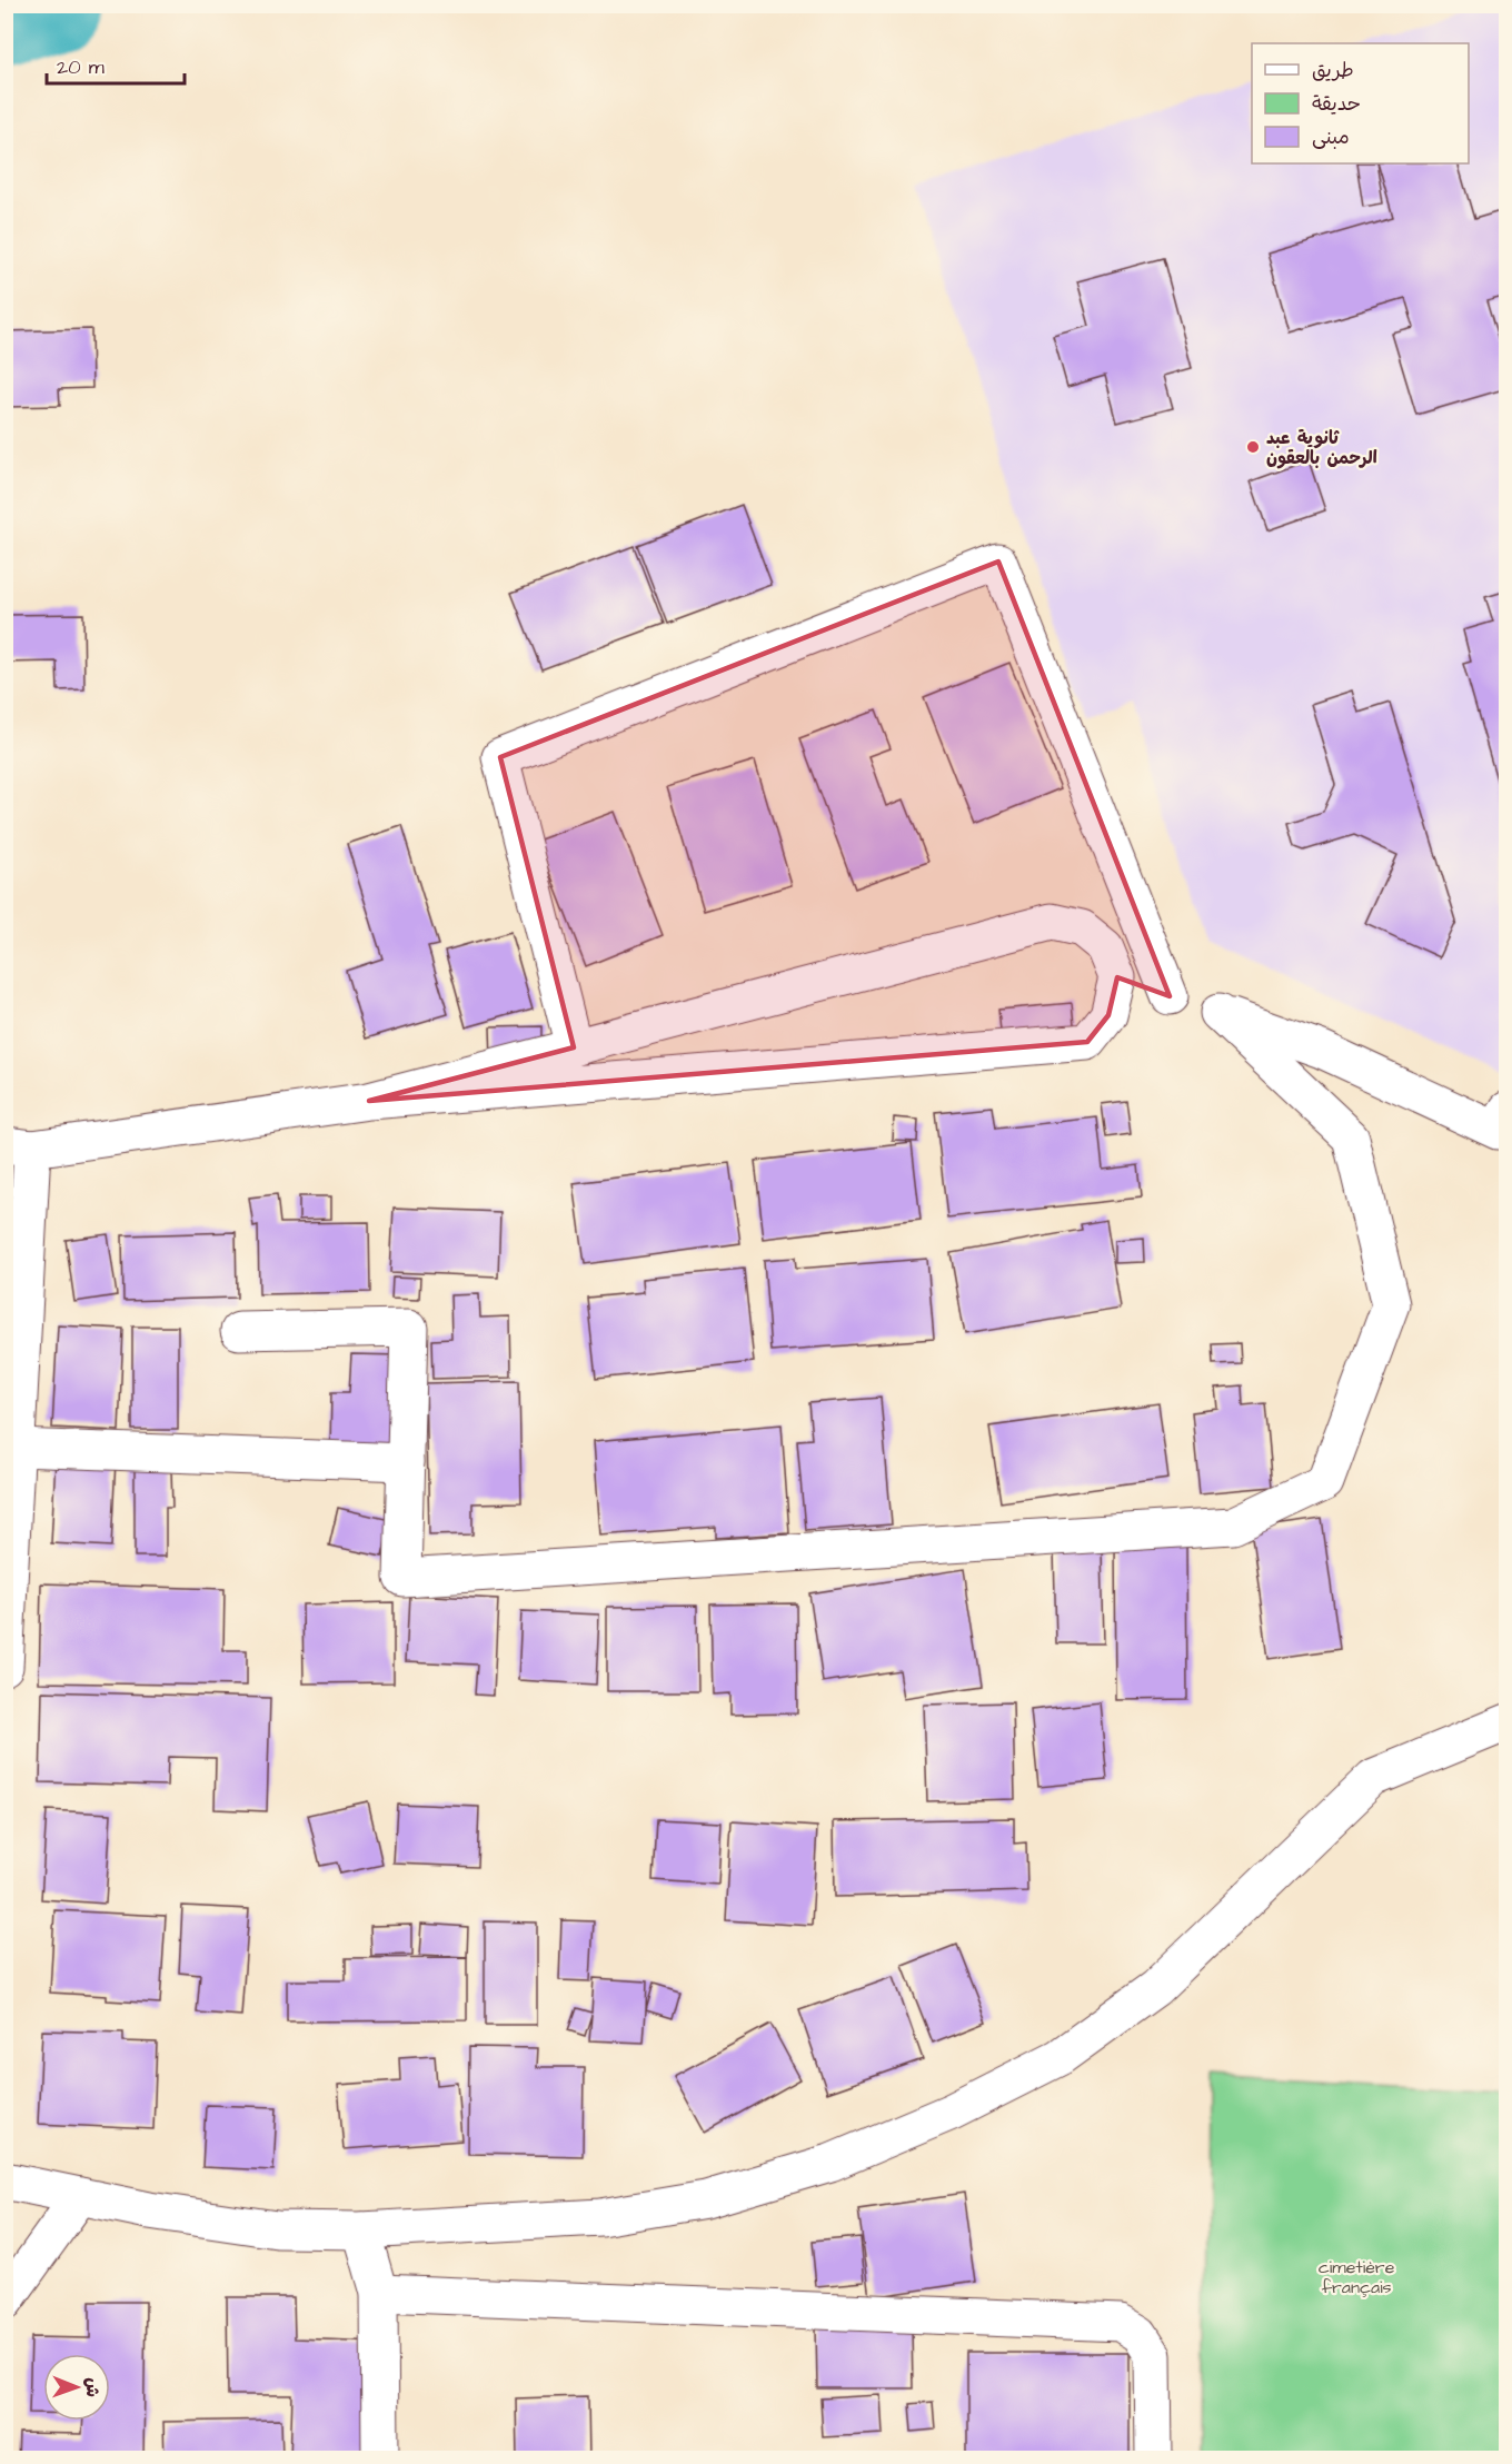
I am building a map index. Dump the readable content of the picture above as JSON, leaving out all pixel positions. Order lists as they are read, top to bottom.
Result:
{
  "parks": ["cimetière français"],
  "places": ["ثانوية عبد الرحمن بالعقون"],
  "legend": ["طريق", "حديقة", "مبنى"],
  "scale_bar": "20 m",
  "north": "right"
}
